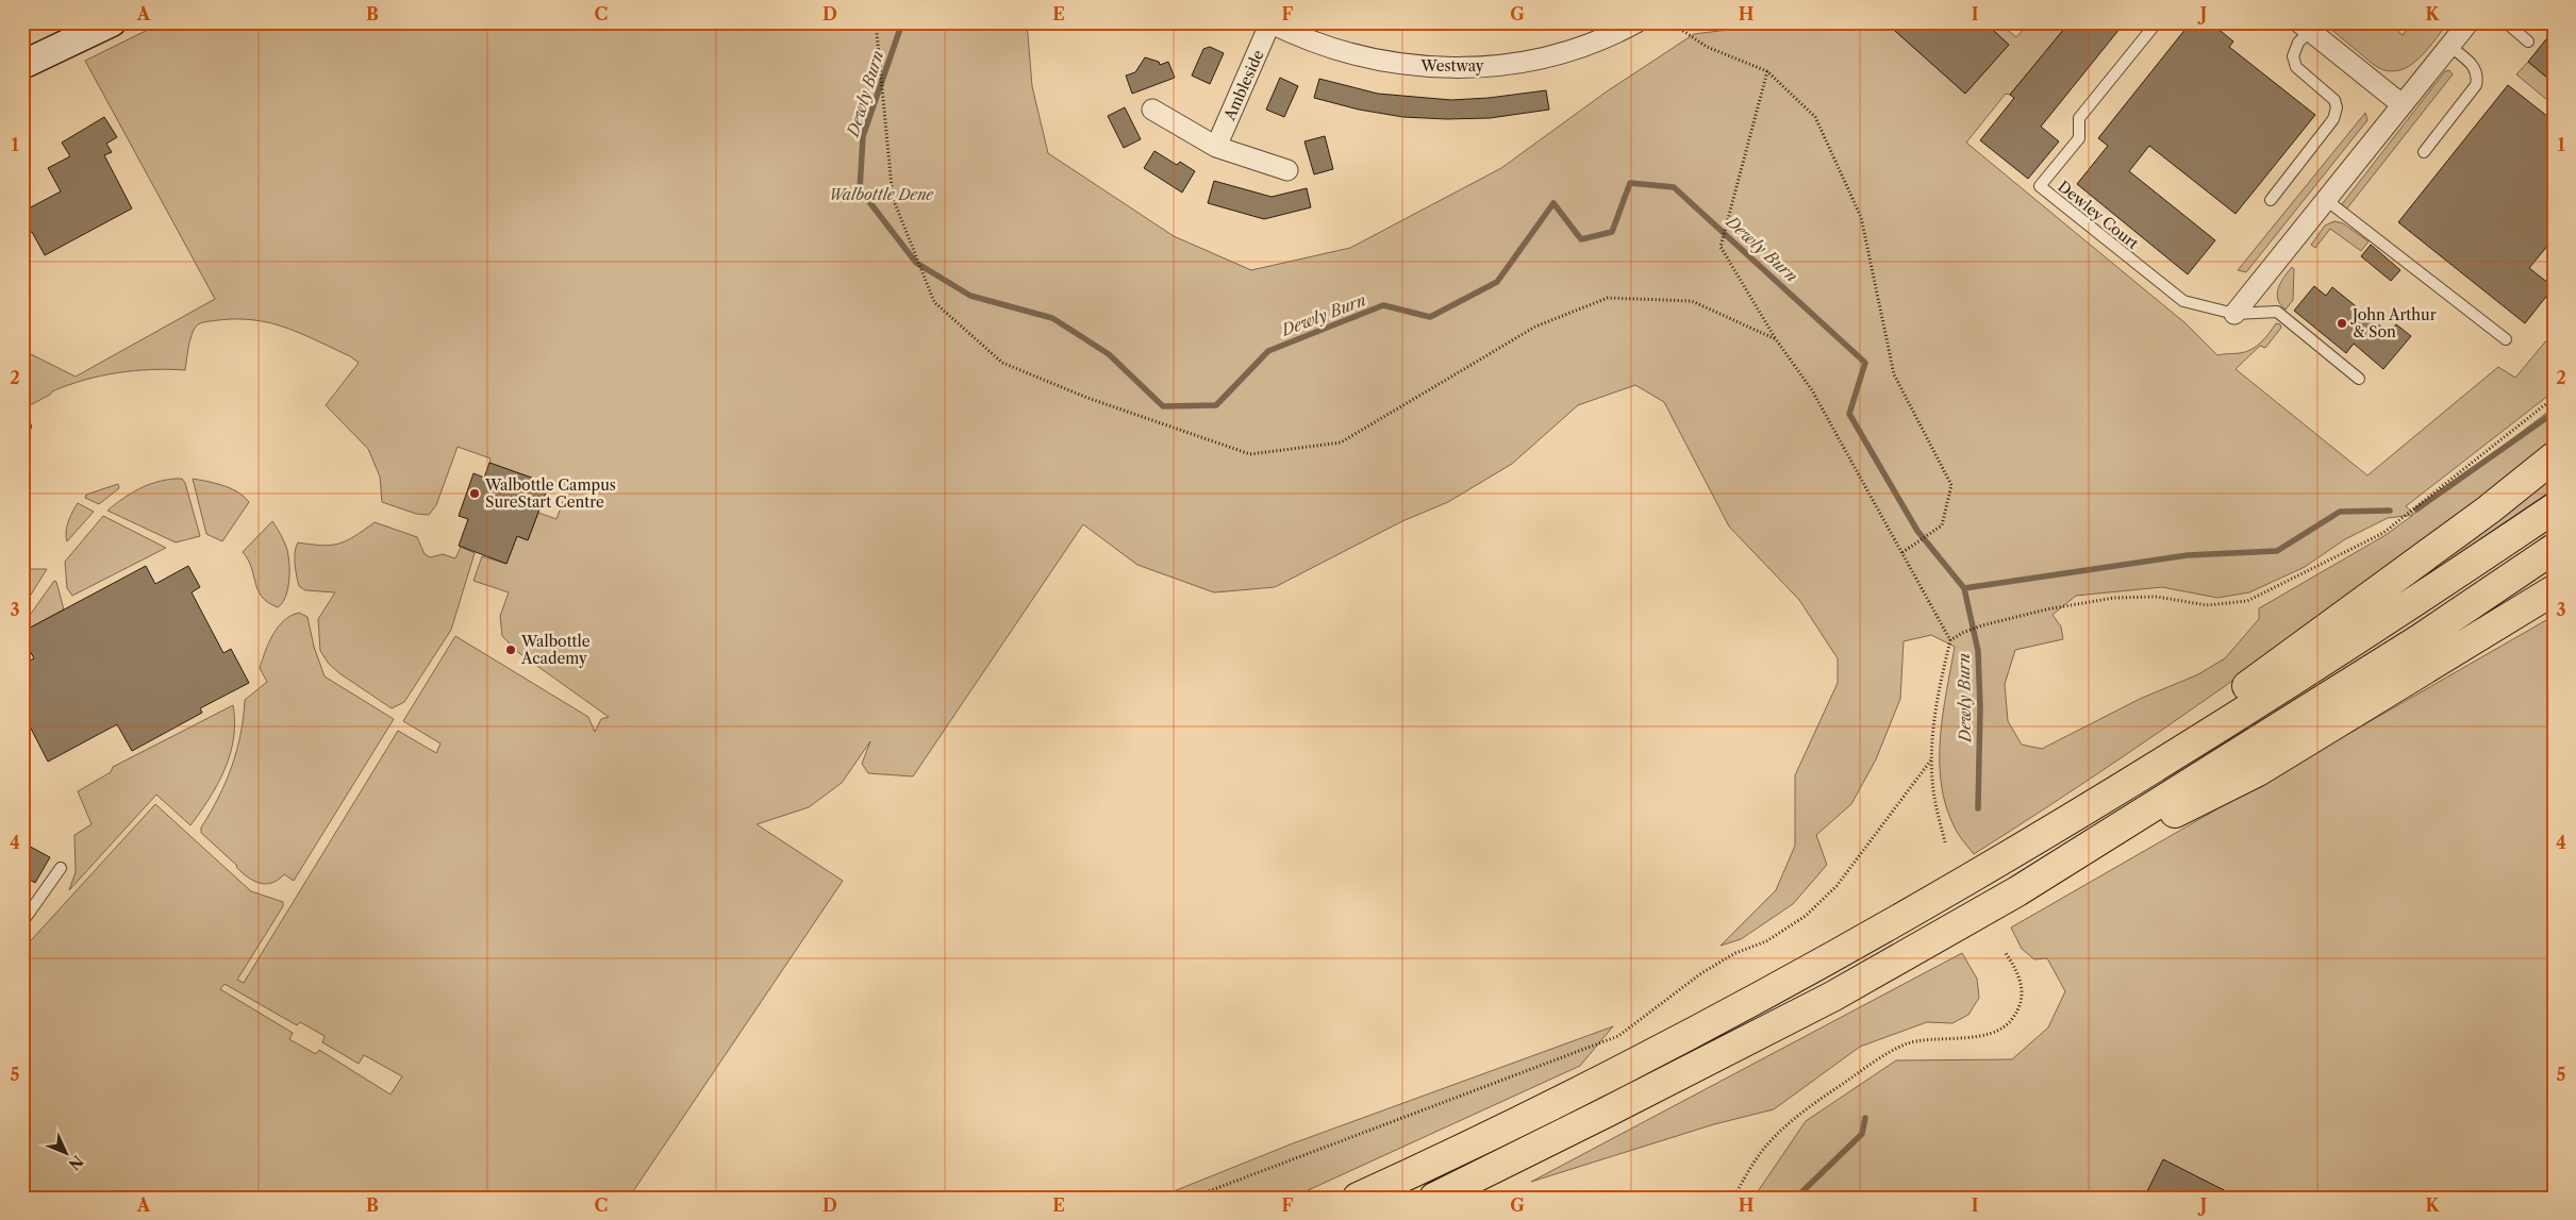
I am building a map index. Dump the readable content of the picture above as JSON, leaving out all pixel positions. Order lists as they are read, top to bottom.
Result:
{
  "streets": {
    "street": ["Westway", "Ambleside"],
    "lane": ["Dewley Court"]
  },
  "crossings": [
    ["Westway", "Ambleside"]
  ],
  "water": ["Dewly Burn"],
  "parks": ["Walbottle Dene"],
  "places": ["John Arthur & Son", "Walbottle Campus SureStart Centre", "Walbottle Academy"],
  "north": "bottom right",
  "grid": {
    "columns": [
      "A",
      "B",
      "C",
      "D",
      "E",
      "F",
      "G",
      "H",
      "I",
      "J",
      "K"
    ],
    "rows": [
      "1",
      "2",
      "3",
      "4",
      "5"
    ]
  }
}
